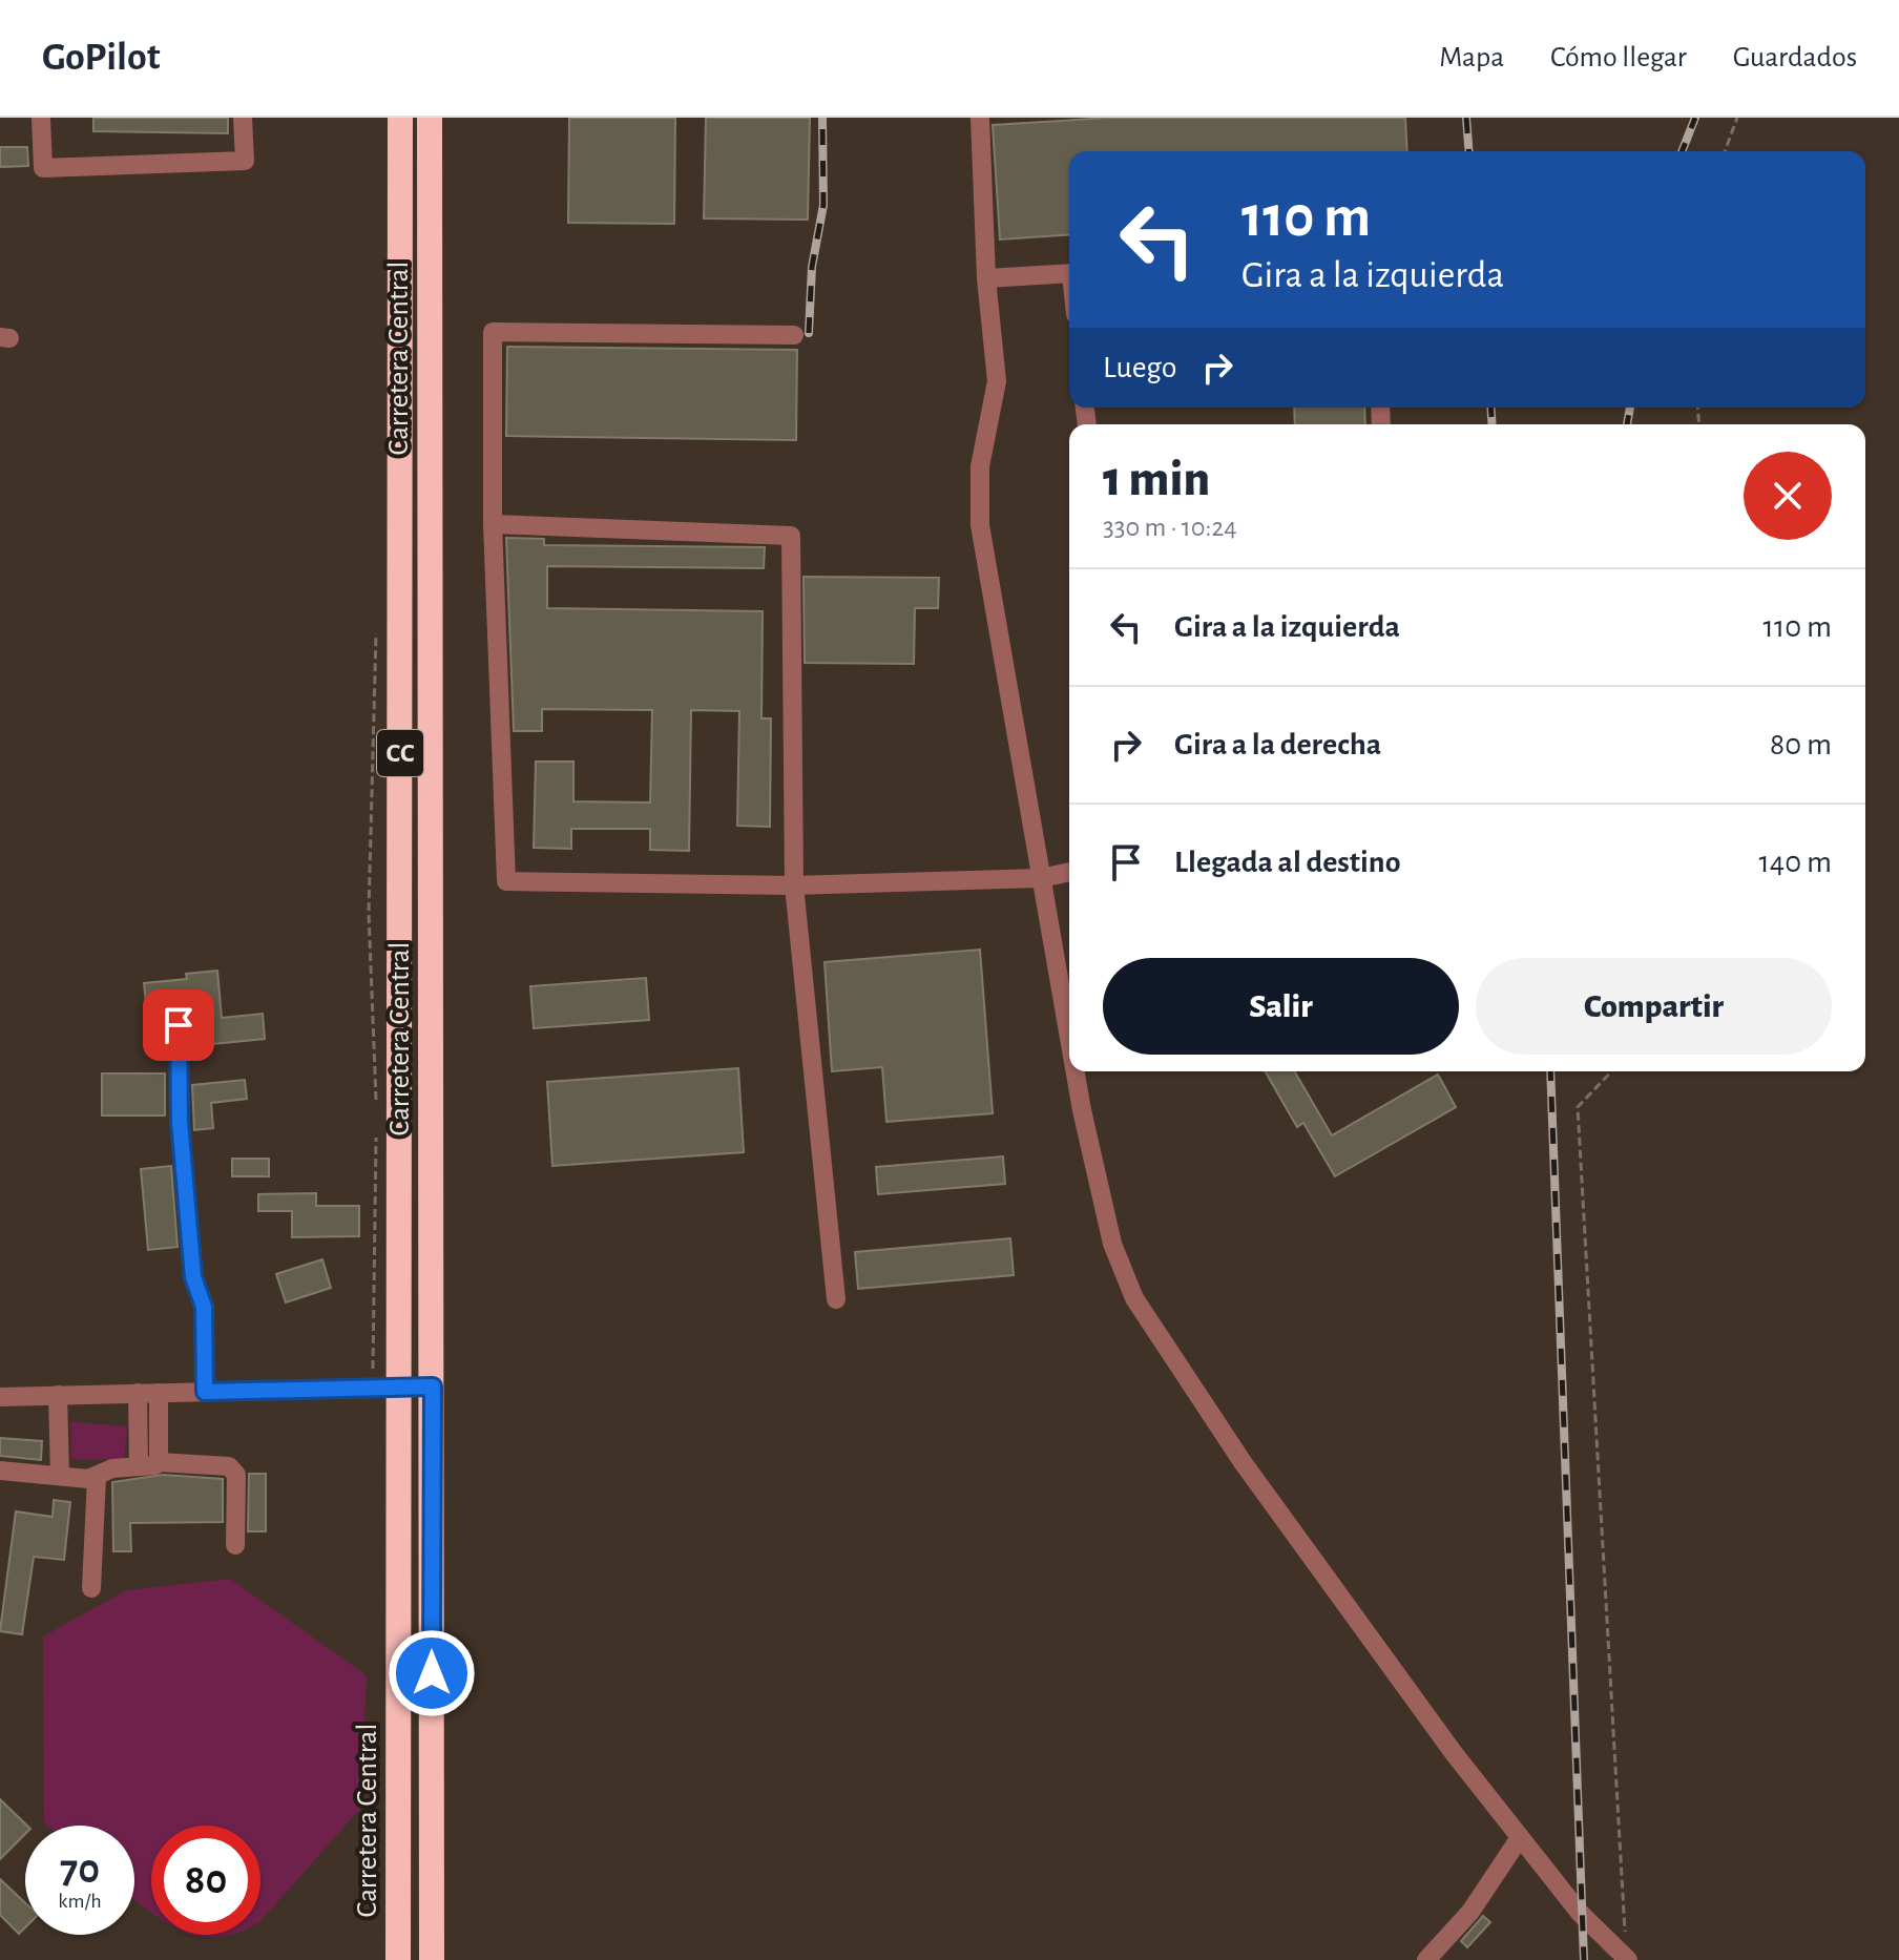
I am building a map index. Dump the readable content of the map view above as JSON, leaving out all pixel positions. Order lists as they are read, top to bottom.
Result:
{
  "streets": {
    "highway": ["Carretera Central", "CC"]
  },
  "page": {
    "header": "GoPilot",
    "nav": ["Mapa", "Cómo llegar", "Guardados"],
    "turn": ["110 m", "Gira a la izquierda"],
    "then": "Luego",
    "heading": ["1 min", "330 m · 10:24"],
    "list": [
      {
        "name": "Gira a la izquierda",
        "value": "110 m"
      },
      {
        "name": "Gira a la derecha",
        "value": "80 m"
      },
      {
        "name": "Llegada al destino",
        "value": "140 m"
      }
    ],
    "buttons": ["Salir", "Compartir"],
    "speed": "70 km/h",
    "limit": "80"
  }
}
